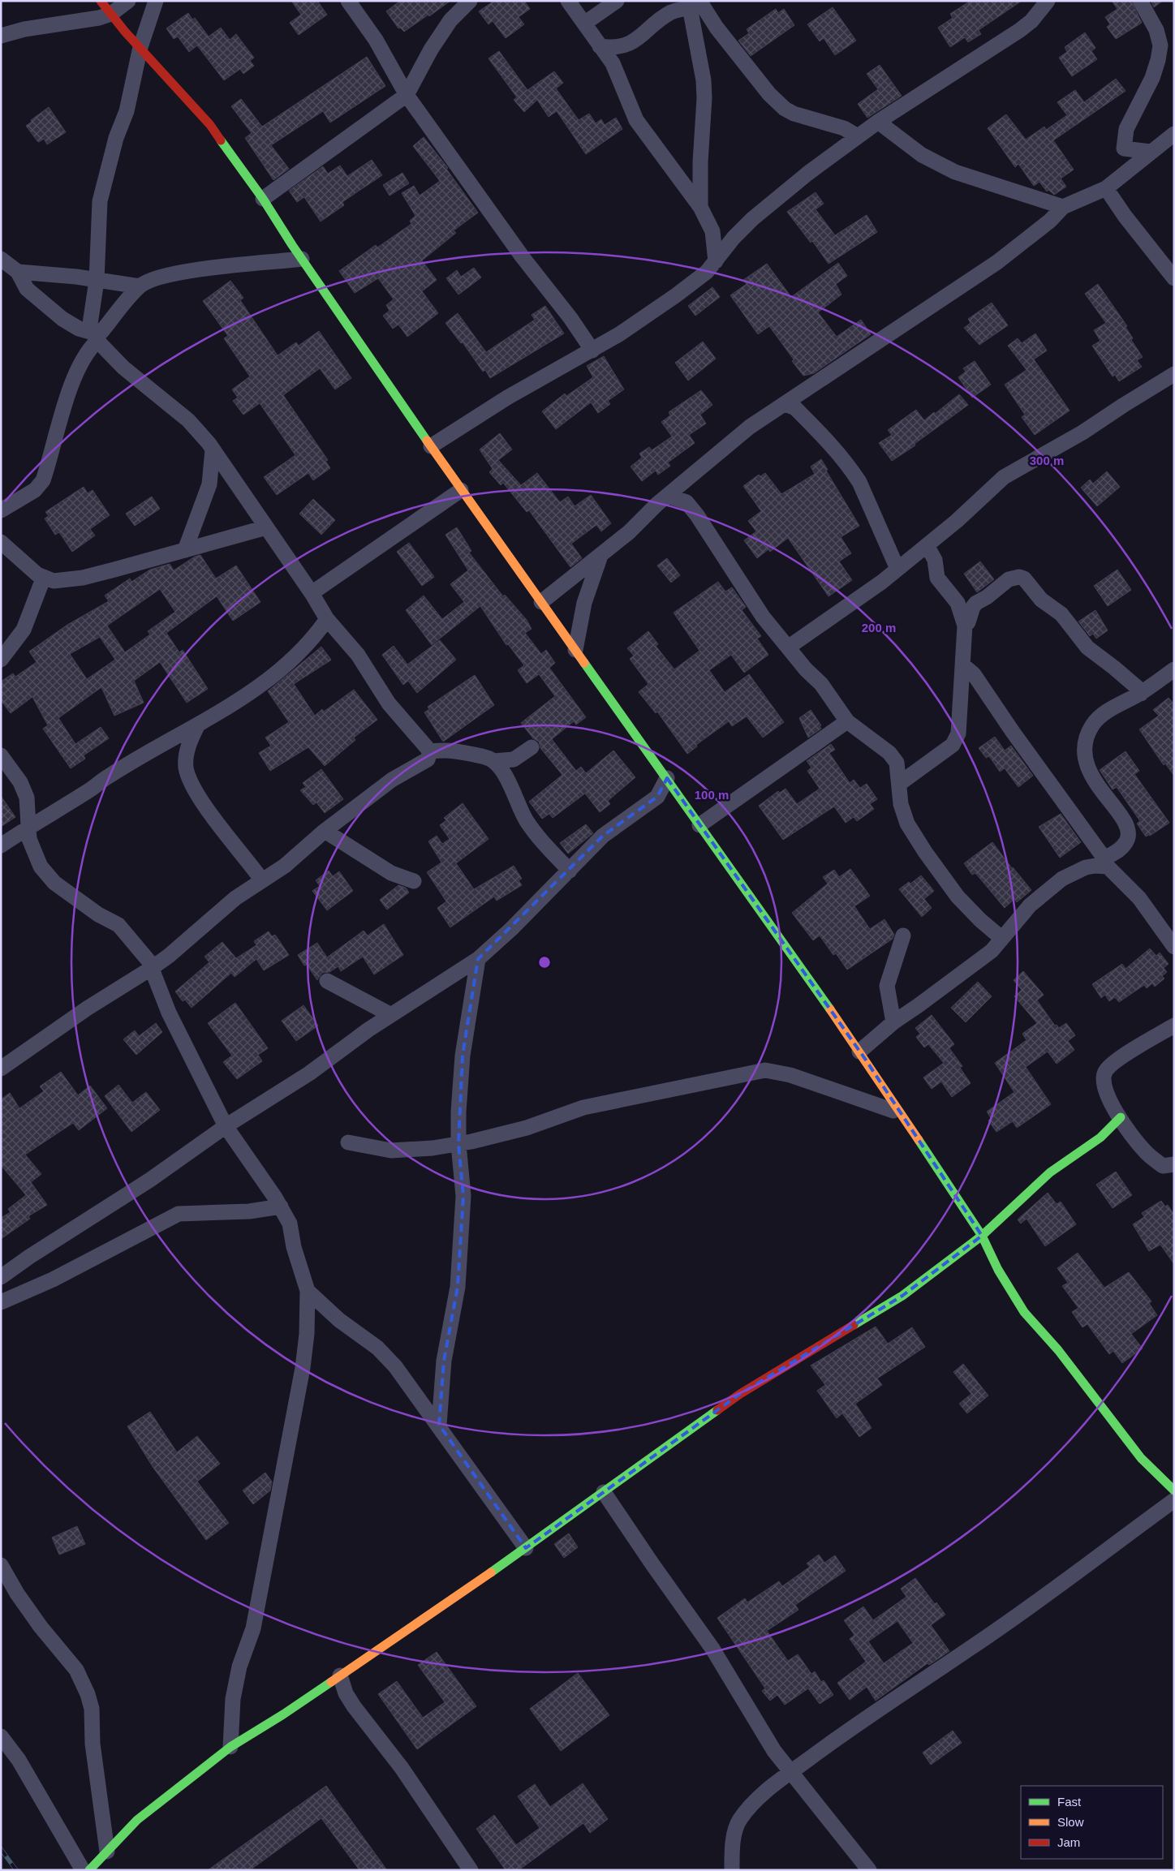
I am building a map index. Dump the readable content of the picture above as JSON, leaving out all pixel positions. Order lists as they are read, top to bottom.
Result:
{
  "legend": ["Fast", "Slow", "Jam"],
  "rings": ["300 m", "200 m", "100 m"]
}
